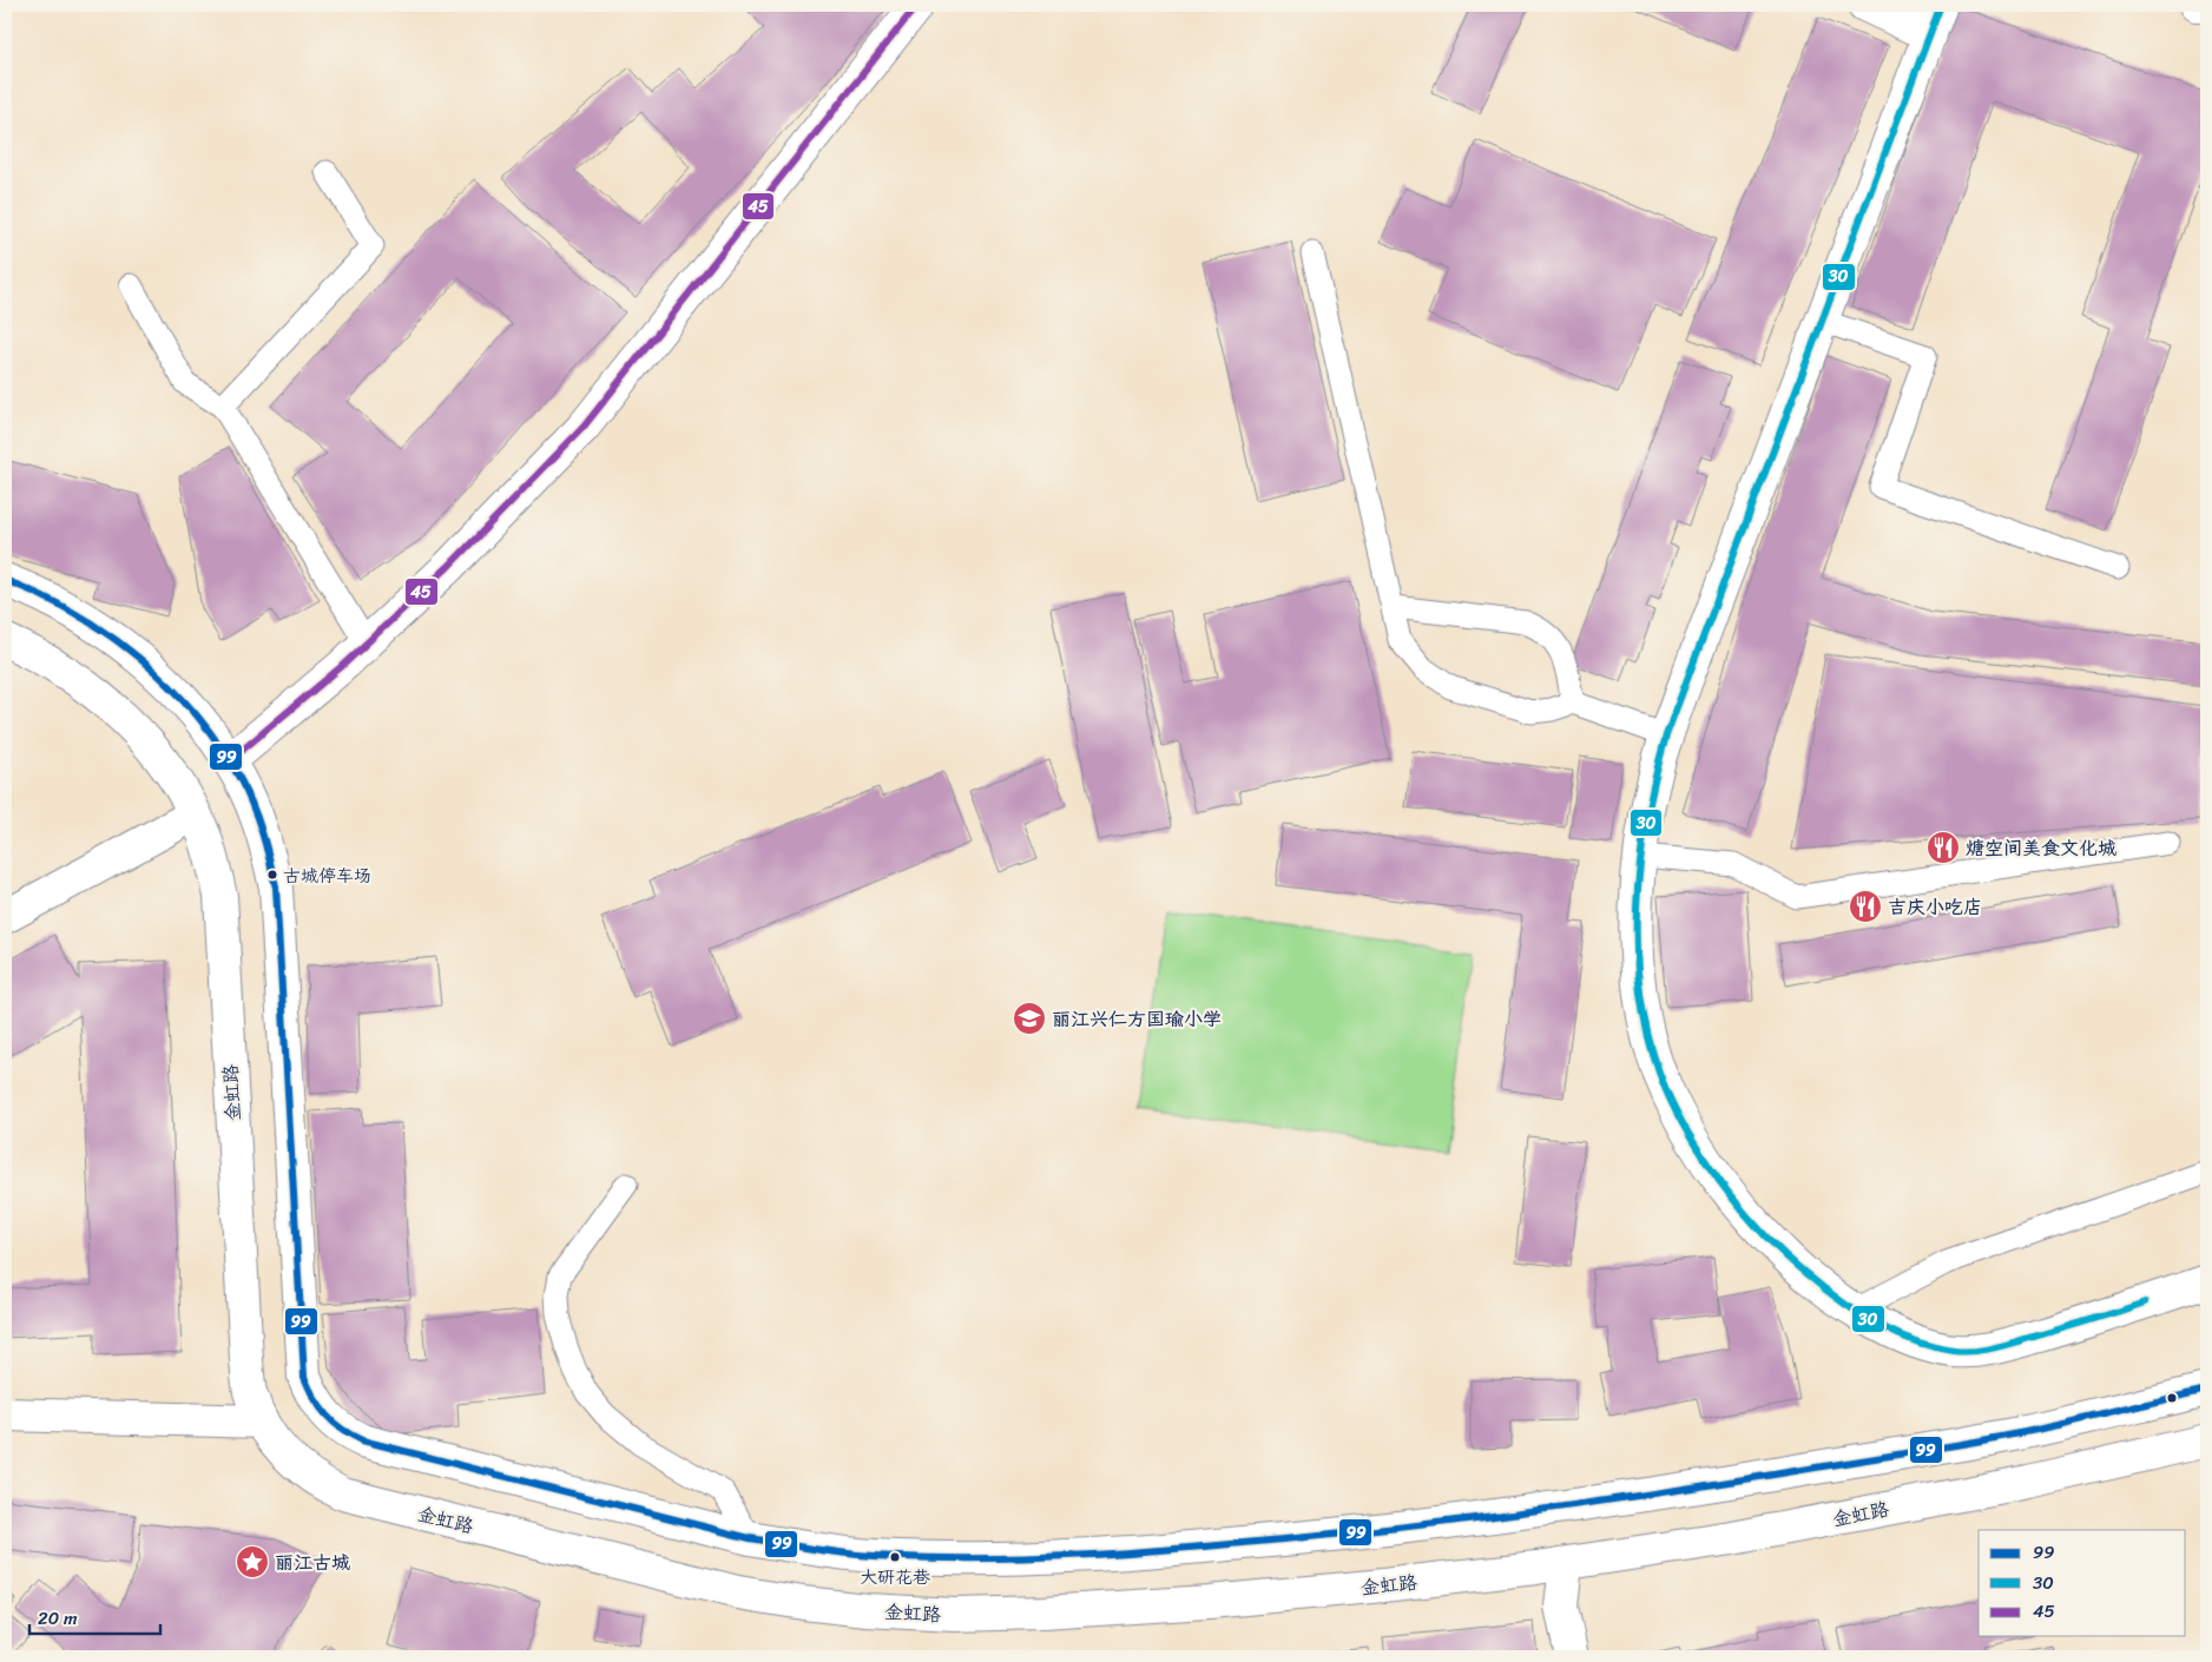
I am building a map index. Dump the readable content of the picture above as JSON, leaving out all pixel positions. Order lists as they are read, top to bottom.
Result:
{
  "streets": {
    "main road": ["金虹路"]
  },
  "places": {
    "restaurant": ["煻空间美食文化城", "吉庆小吃店"],
    "other": ["古城停车场", "大研花巷"],
    "school or university": ["丽江兴仁方国瑜小学"],
    "place": ["丽江古城"]
  },
  "lines": ["transit line 30", "transit line 45", "transit line 99"],
  "legend": ["99", "30", "45"],
  "scale_bar": "20 m"
}
